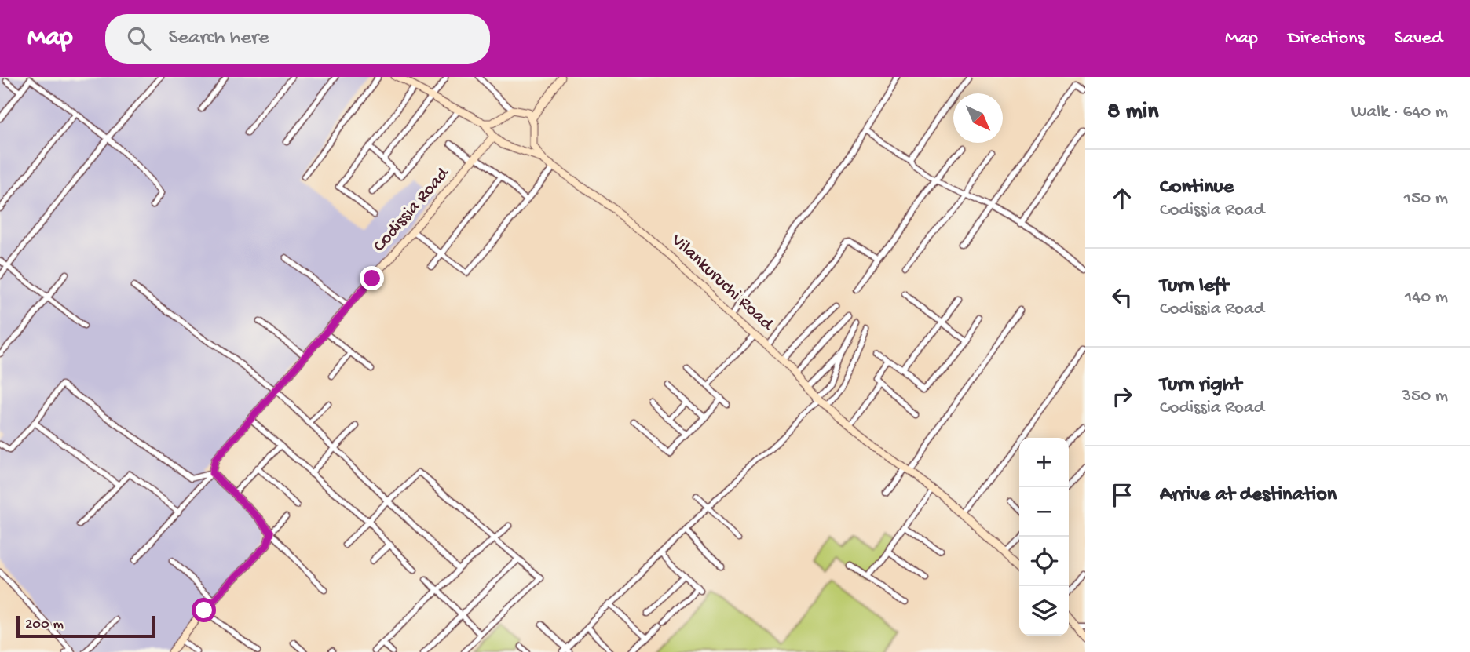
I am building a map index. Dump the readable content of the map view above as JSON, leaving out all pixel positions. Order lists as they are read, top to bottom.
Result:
{
  "streets": {
    "main road": ["Codissia Road", "Vilankuruchi Road"]
  },
  "scale_bar": "200 m",
  "north": "bottom right",
  "page": {
    "header": "Map",
    "search": "Search here",
    "nav": ["Map", "Directions", "Saved"],
    "heading": ["8 min", "Walk · 640 m"],
    "list": [
      ["Continue", "Codissia Road", "150 m"],
      ["Turn left", "Codissia Road", "140 m"],
      ["Turn right", "Codissia Road", "350 m"],
      "Arrive at destination"
    ],
    "map_buttons": ["+", "−"],
    "scale": "200 m"
  }
}
